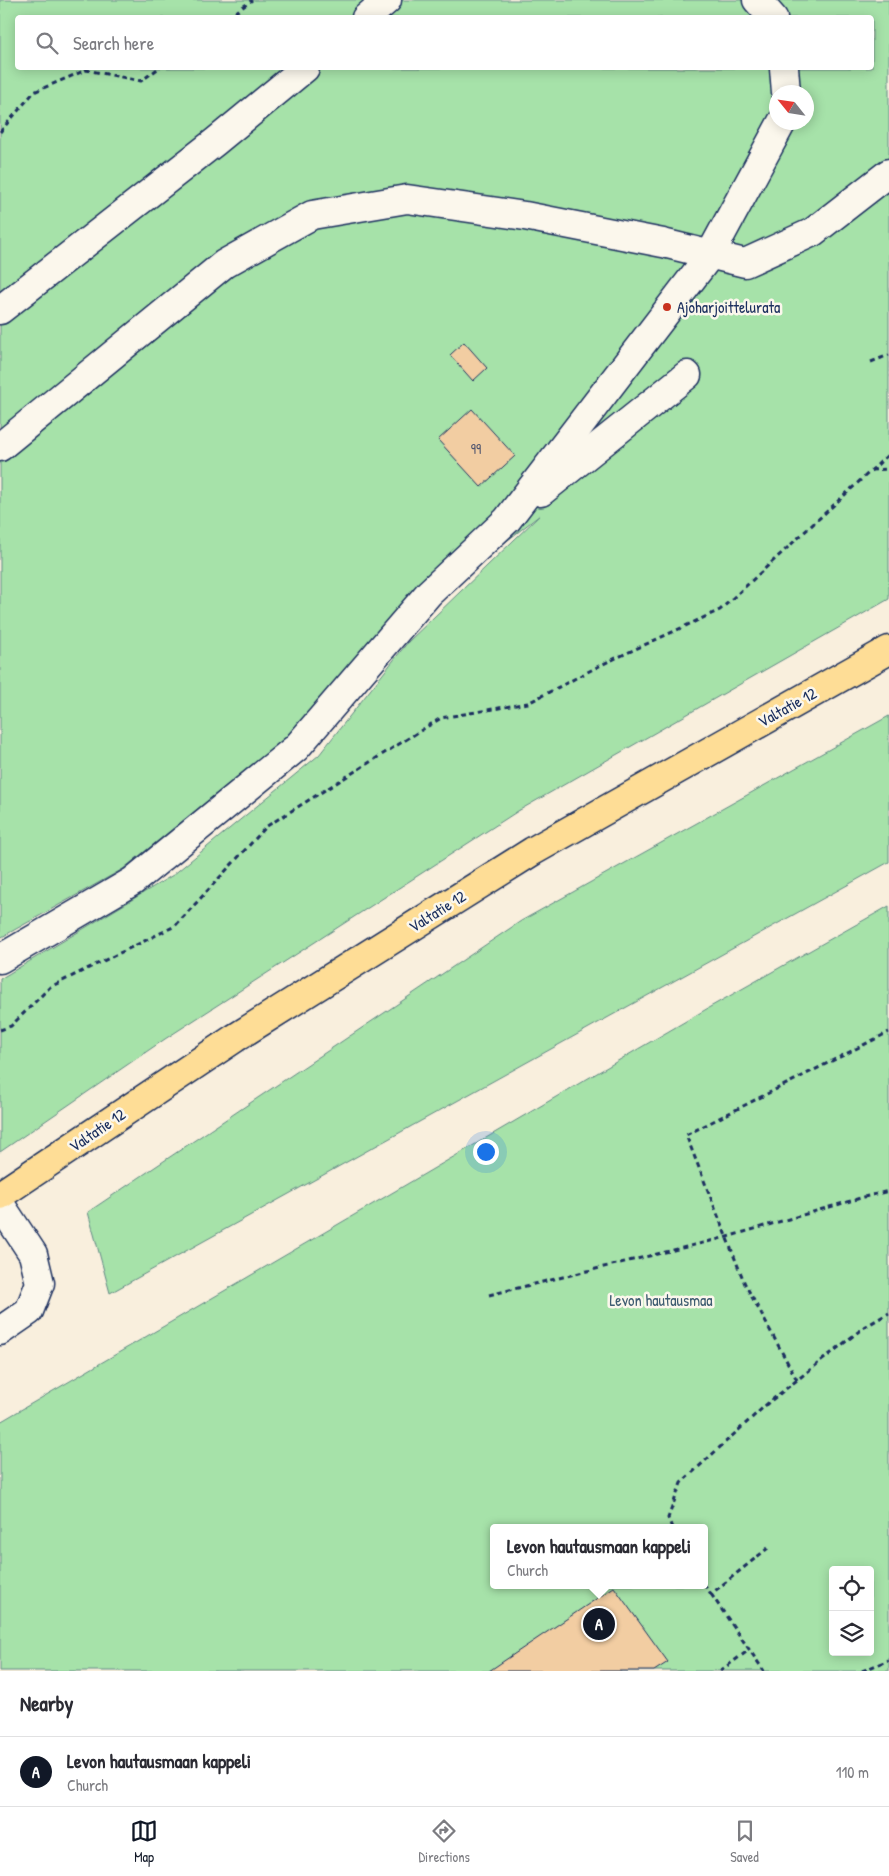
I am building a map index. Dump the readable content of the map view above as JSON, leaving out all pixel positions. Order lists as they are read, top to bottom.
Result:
{
  "streets": {
    "highway": ["Valtatie 12"]
  },
  "parks": ["Levon hautausmaa"],
  "places": ["Ajoharjoittelurata"],
  "house_numbers": ["99"],
  "north": "top left",
  "page": {
    "search": "Search here",
    "popup": ["Levon hautausmaan kappeli", "Church"],
    "pins": "A",
    "heading": "Nearby",
    "list": [
      {
        "mark": "A",
        "name": "Levon hautausmaan kappeli",
        "note": "Church",
        "value": "110 m"
      }
    ],
    "nav": ["Map", "Directions", "Saved"]
  }
}
